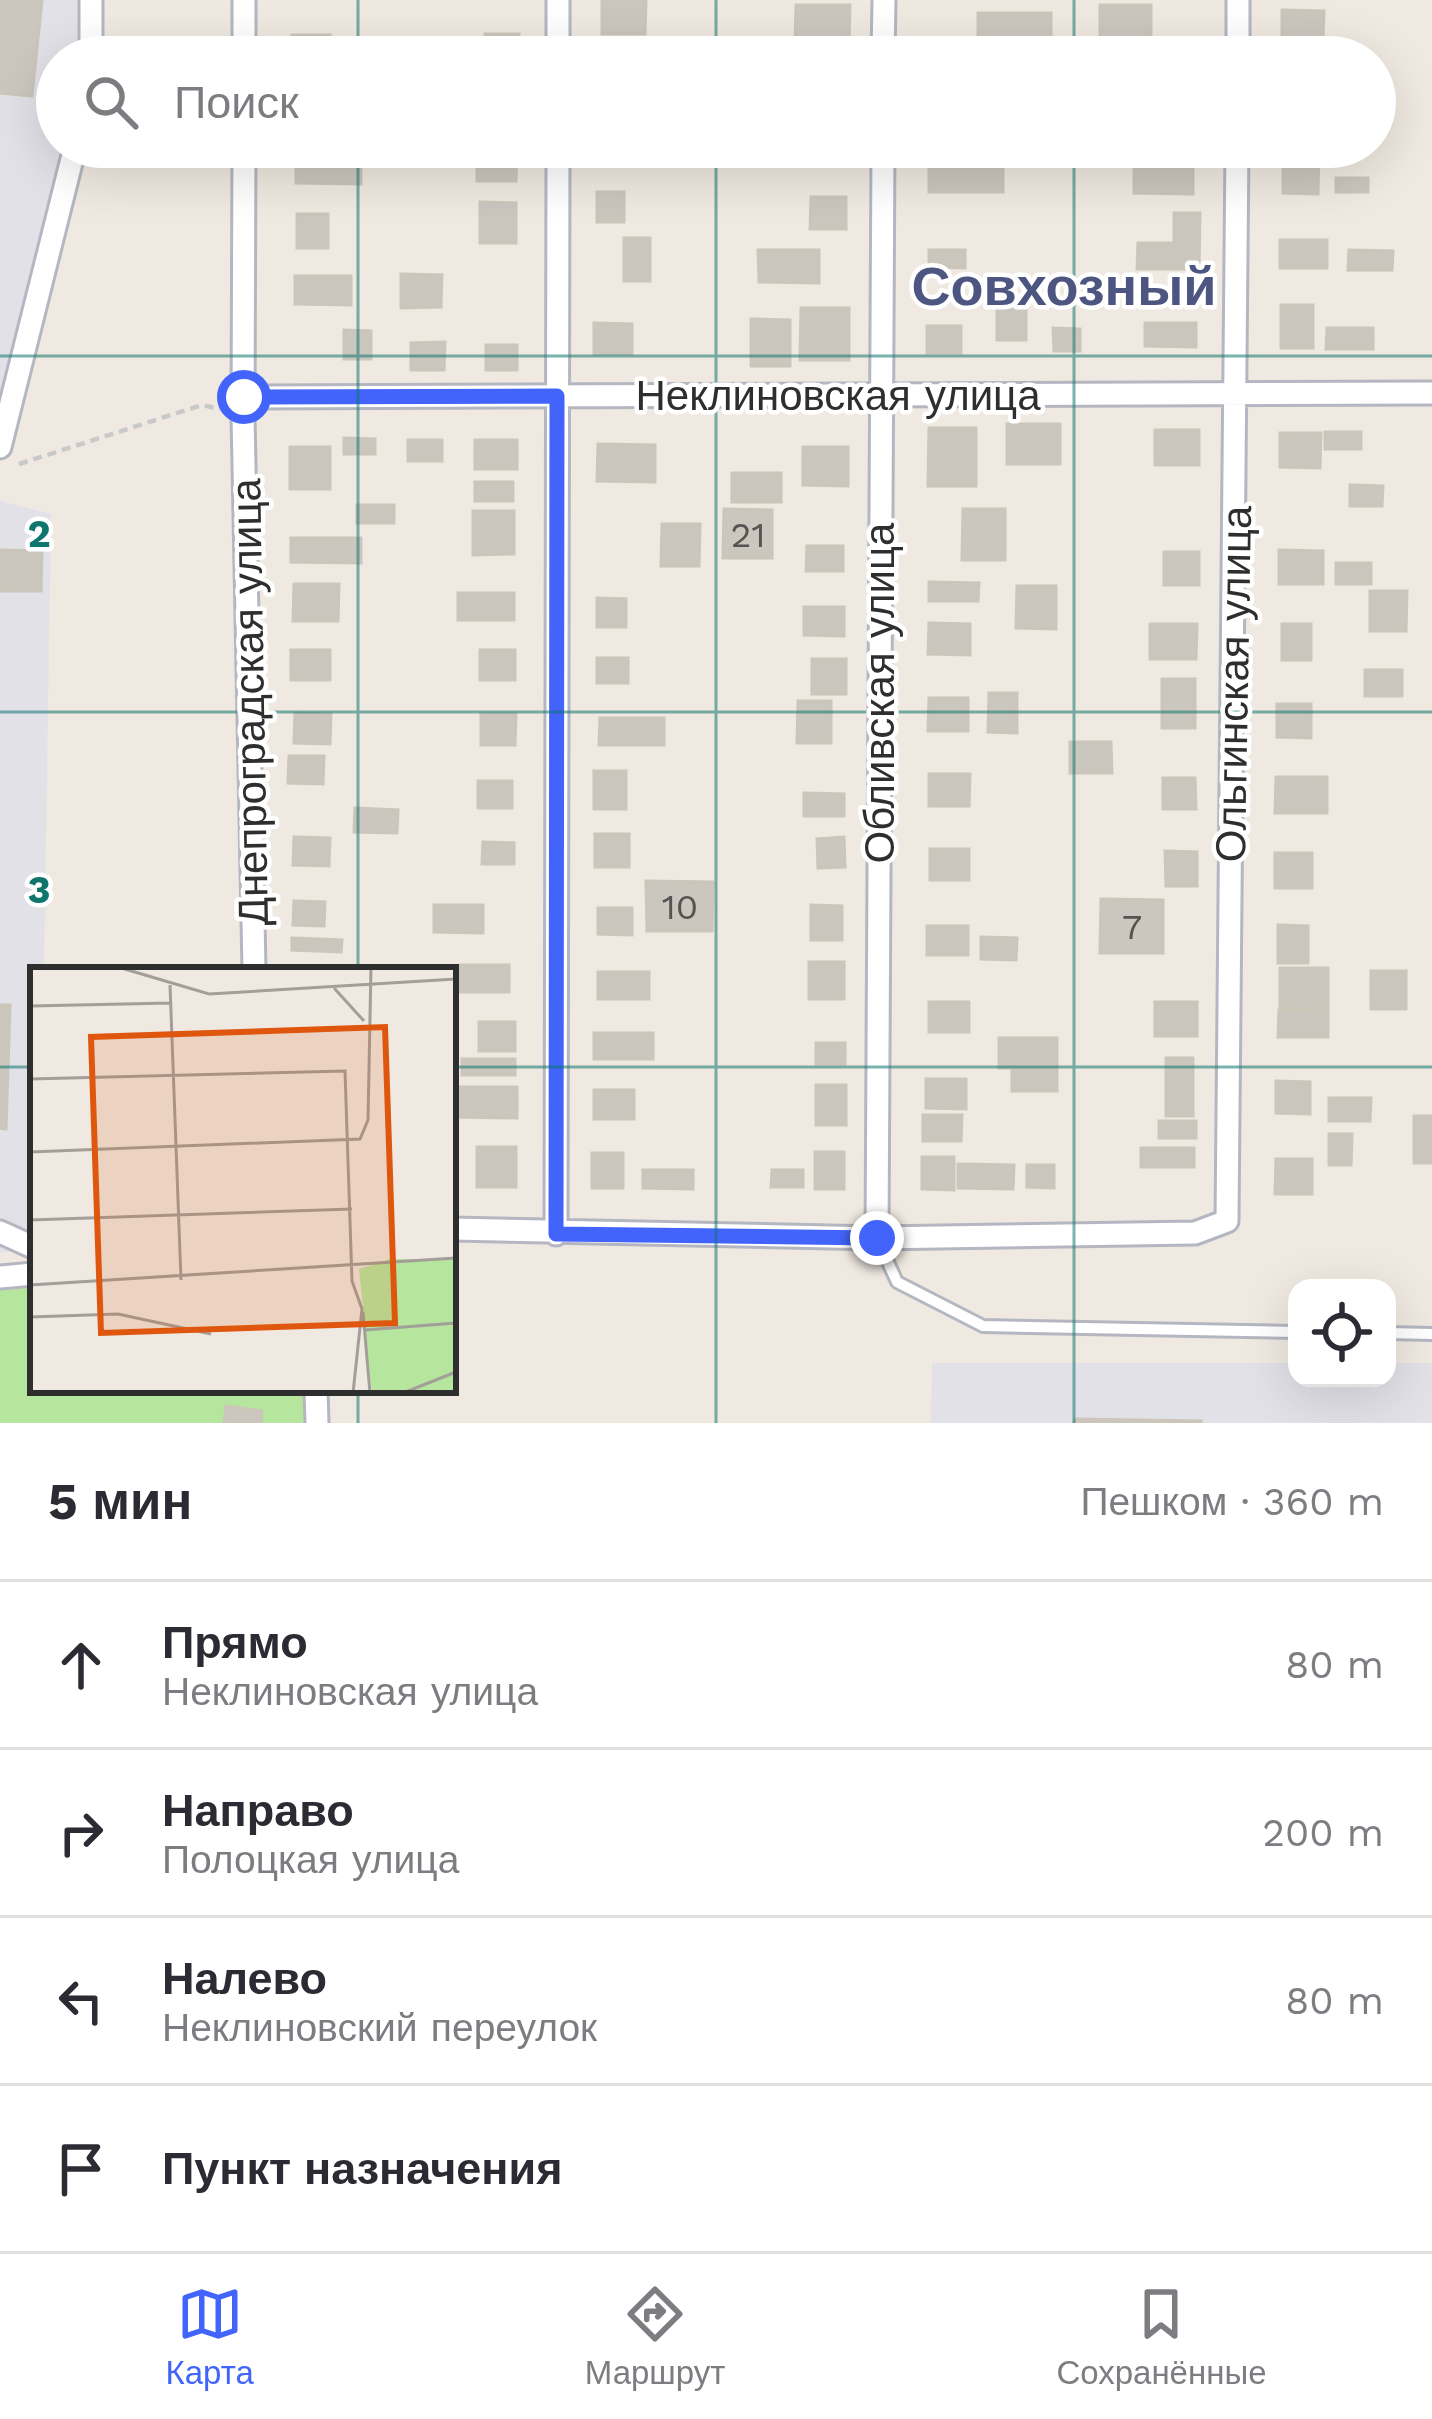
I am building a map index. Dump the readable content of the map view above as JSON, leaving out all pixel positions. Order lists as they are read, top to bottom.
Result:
{
  "streets": {
    "street": [
      "Неклиновская улица",
      "Ольгинская улица",
      "Обливская улица",
      "Днепроградская улица"
    ]
  },
  "crossings": [
    ["Неклиновская улица", "Ольгинская улица"],
    ["Неклиновская улица", "Обливская улица"],
    ["Неклиновская улица", "Днепроградская улица"],
    ["Ольгинская улица", "Обливская улица"]
  ],
  "districts": ["Совхозный"],
  "house_numbers": ["21", "10", "7"],
  "page": {
    "search": "Поиск",
    "heading": ["5 мин", "Пешком · 360 m"],
    "list": [
      ["Прямо", "Неклиновская улица", "80 m"],
      ["Направо", "Полоцкая улица", "200 m"],
      ["Налево", "Неклиновский переулок", "80 m"],
      "Пункт назначения"
    ],
    "nav": ["Карта", "Маршрут", "Сохранённые"]
  },
  "grid": {
    "rows": ["2", "3"]
  }
}
